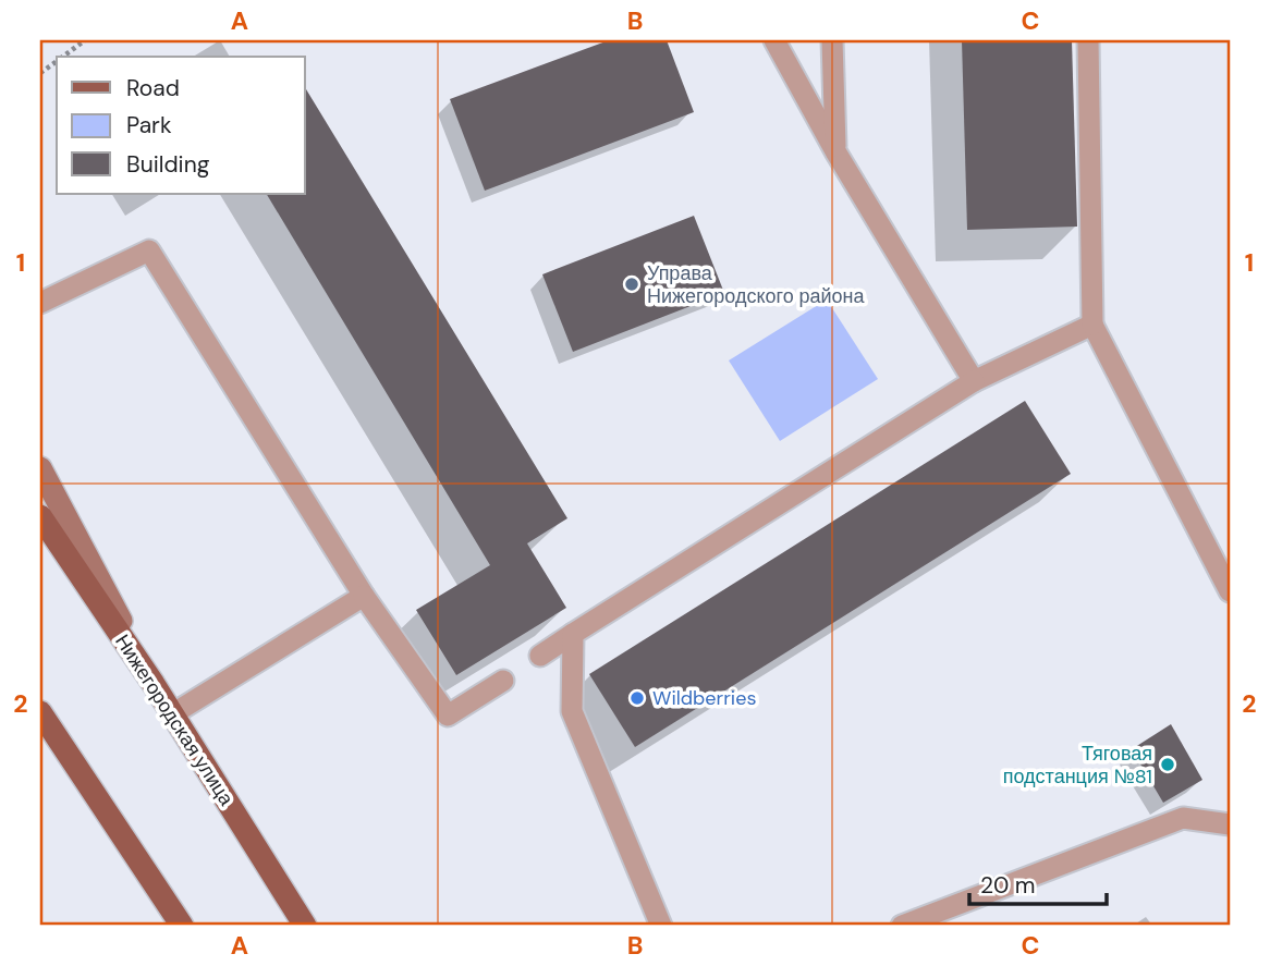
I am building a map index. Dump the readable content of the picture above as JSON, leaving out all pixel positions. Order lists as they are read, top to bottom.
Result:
{
  "streets": {
    "main road": ["Нижегородская улица"]
  },
  "places": ["Управа Нижегородского района", "Wildberries", "Тяговая подстанция №81"],
  "legend": ["Road", "Park", "Building"],
  "scale_bar": "20 m",
  "grid": {
    "columns": ["A", "B", "C"],
    "rows": ["1", "2"]
  }
}
